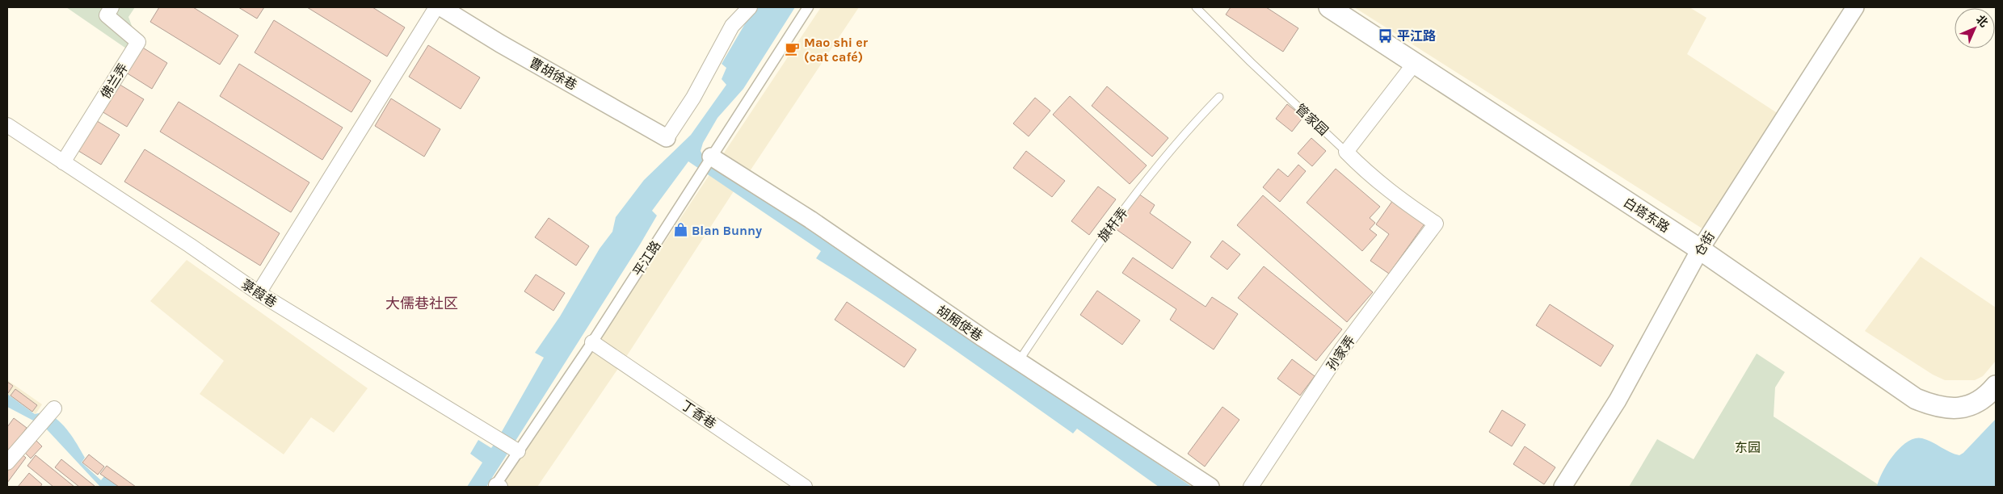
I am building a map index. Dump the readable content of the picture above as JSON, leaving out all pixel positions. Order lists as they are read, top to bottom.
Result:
{
  "streets": {
    "main road": ["白塔东路"],
    "street": [
      "曹胡徐巷",
      "佛兰弄",
      "管家园",
      "仓街",
      "平江路",
      "菉葭巷",
      "胡厢使巷",
      "孙家弄",
      "丁香巷"
    ],
    "lane": ["旗杆弄"]
  },
  "crossings": [
    ["佛兰弄", "菉葭巷"],
    ["管家园", "孙家弄"],
    ["白塔东路", "仓街"],
    ["旗杆弄", "胡厢使巷"],
    ["平江路", "菉葭巷"],
    ["平江路", "胡厢使巷"],
    ["平江路", "丁香巷"]
  ],
  "districts": ["大儒巷社区"],
  "parks": ["东园"],
  "places": {
    "bus stop": ["平江路"],
    "cafe": ["Mao shi er (cat café)"],
    "shop": ["Blan Bunny"]
  },
  "north": "top right"
}
